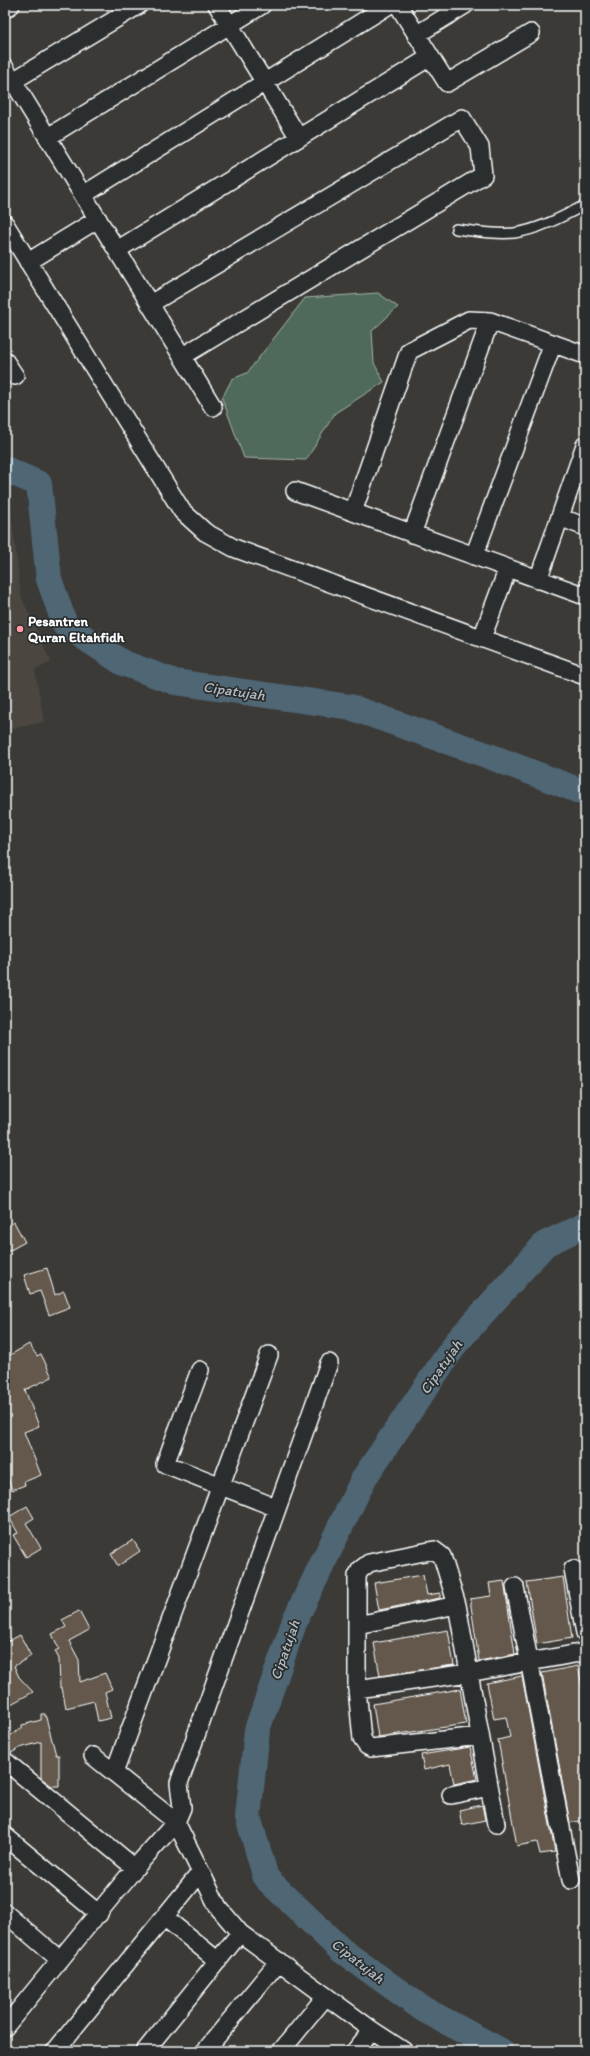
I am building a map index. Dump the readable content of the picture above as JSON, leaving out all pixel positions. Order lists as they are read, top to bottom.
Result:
{
  "water": ["Cipatujah"],
  "places": ["Pesantren Quran Eltahfidh"]
}
